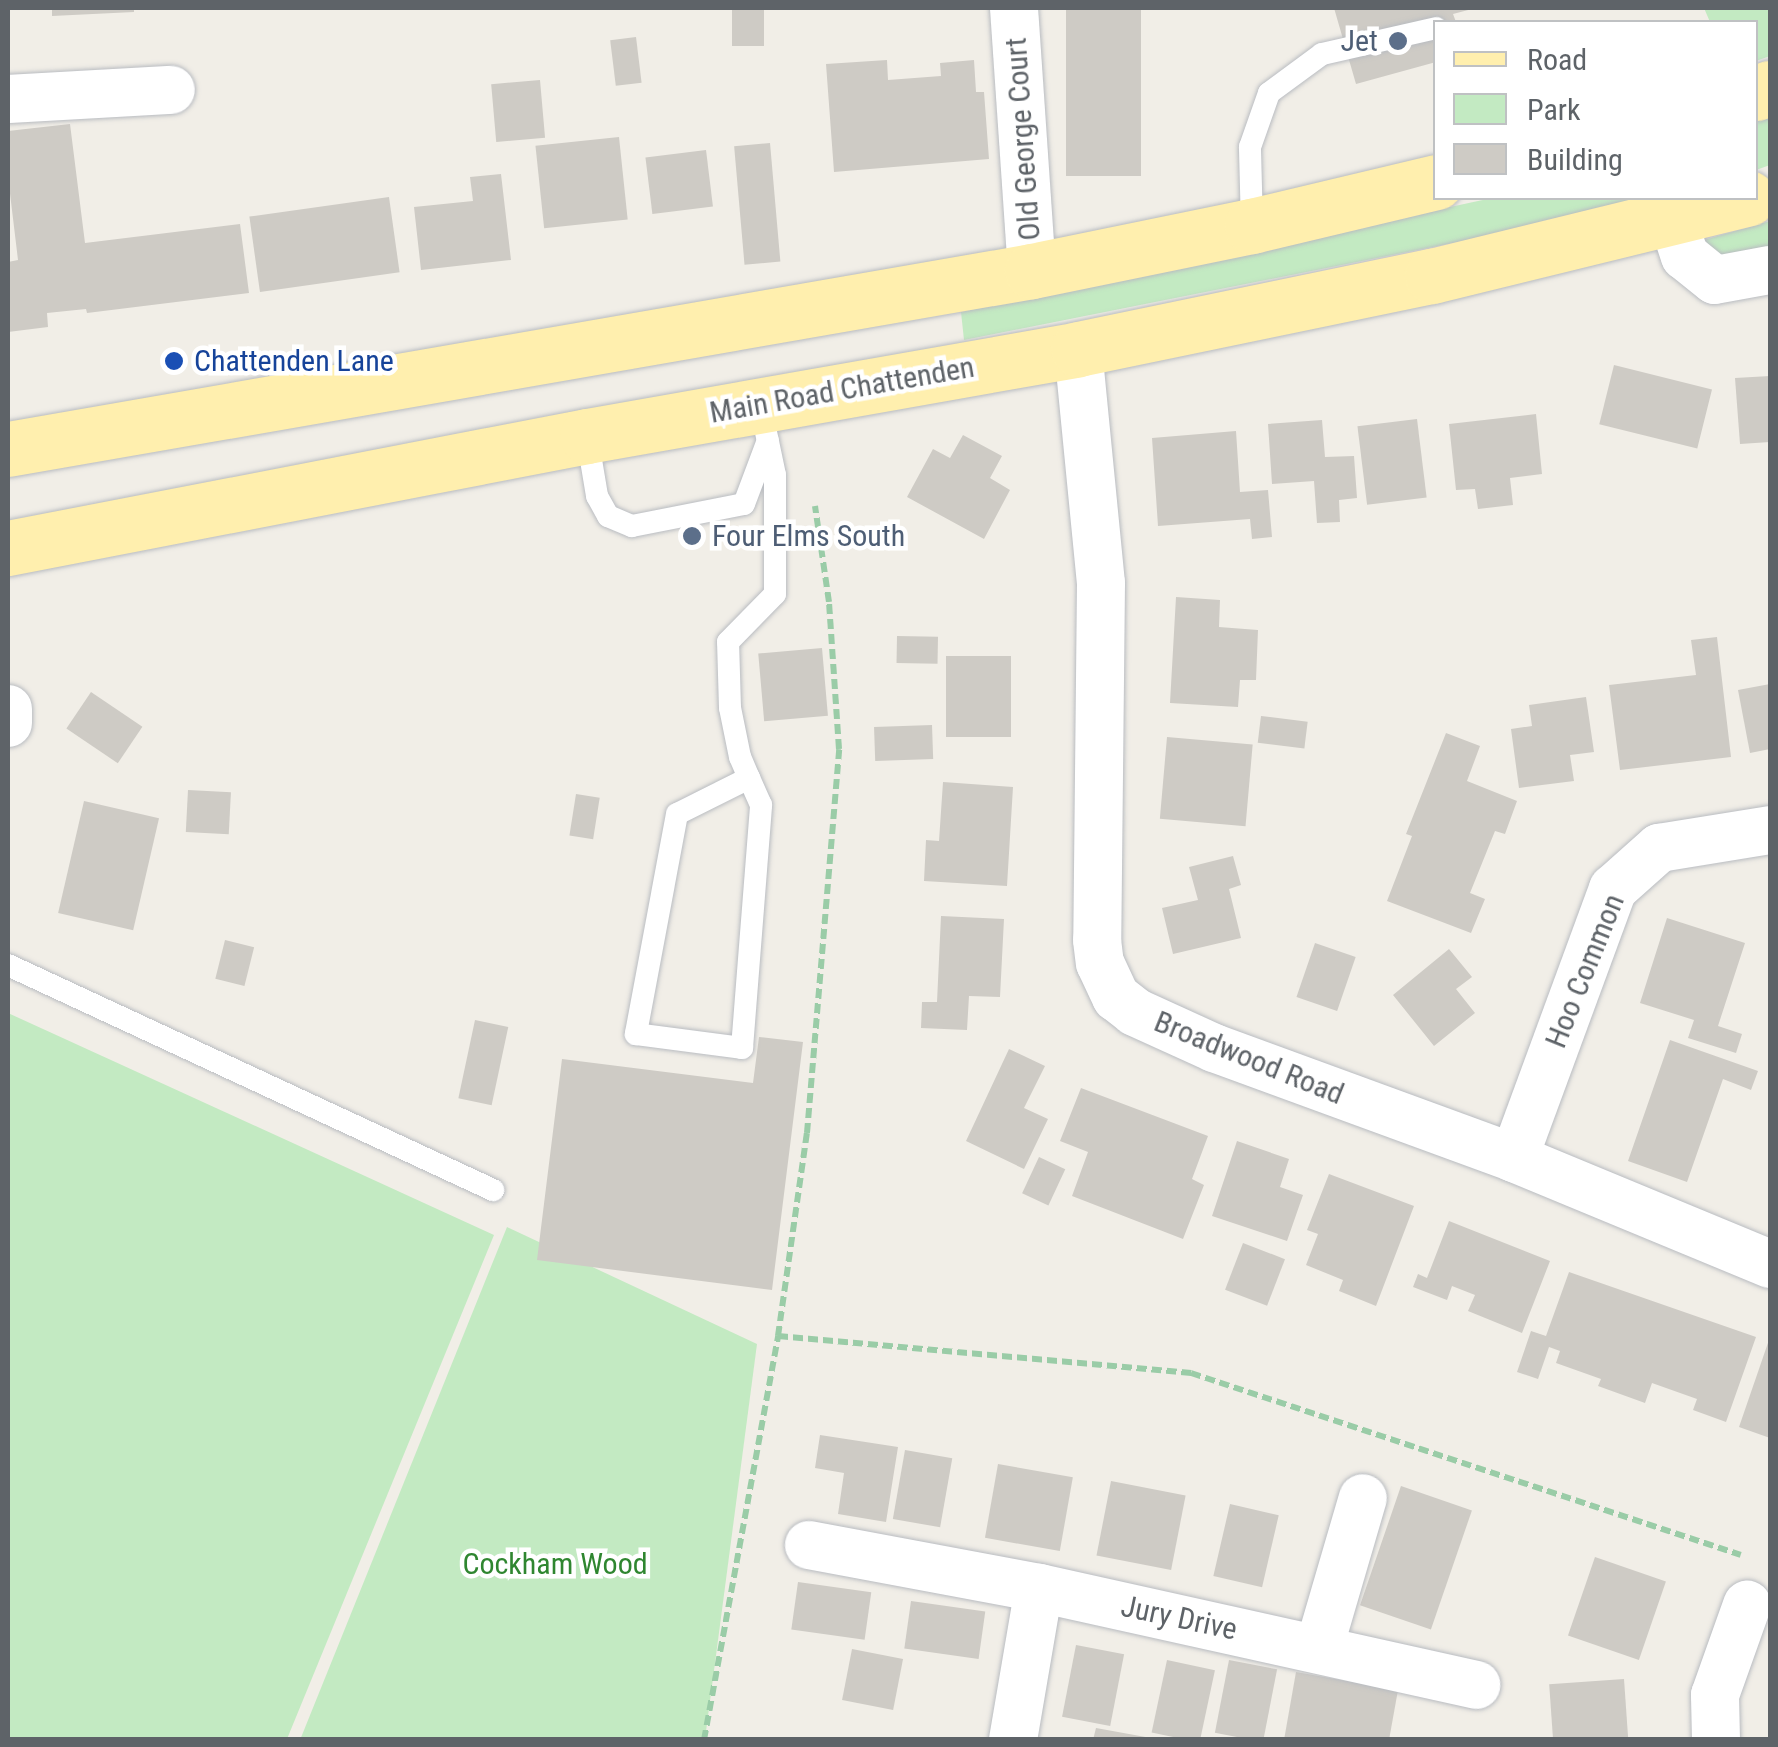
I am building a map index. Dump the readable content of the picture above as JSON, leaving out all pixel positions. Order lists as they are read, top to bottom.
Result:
{
  "streets": {
    "main road": ["Main Road Chattenden"],
    "street": [
      "Old George Court",
      "Hoo Common",
      "Broadwood Road",
      "Jury Drive"
    ]
  },
  "crossings": [
    ["Main Road Chattenden", "Broadwood Road"],
    ["Hoo Common", "Broadwood Road"]
  ],
  "parks": ["Cockham Wood"],
  "places": ["Jet", "Chattenden Lane", "Four Elms South"],
  "legend": ["Road", "Park", "Building"]
}
